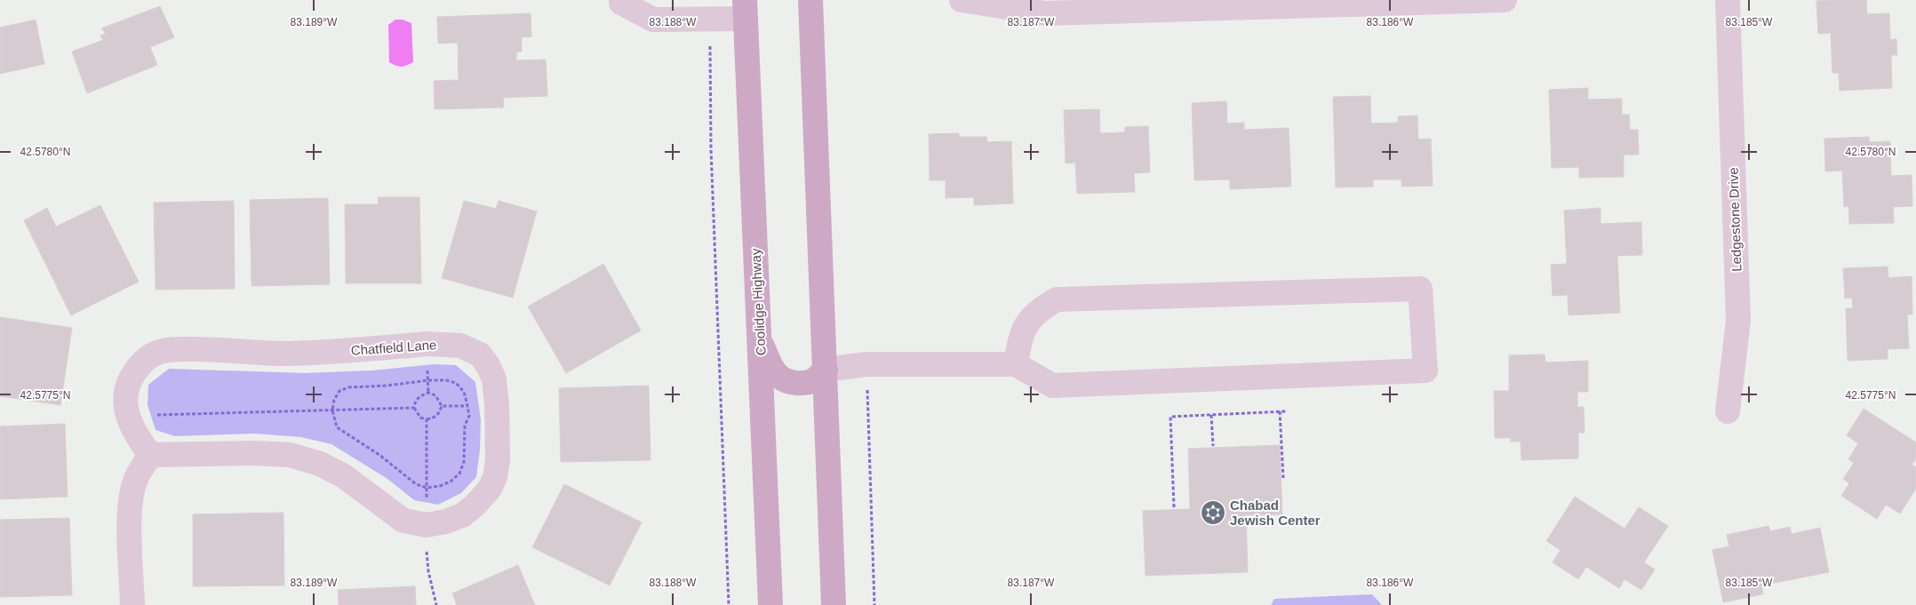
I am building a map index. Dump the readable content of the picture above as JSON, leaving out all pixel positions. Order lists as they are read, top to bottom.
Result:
{
  "streets": {
    "main road": ["Coolidge Highway"],
    "street": ["Ledgestone Drive", "Chatfield Lane"]
  },
  "places": {
    "synagogue": ["Chabad Jewish Center"]
  },
  "coordinates": [
    "83.189°W",
    "83.188°W",
    "83.187°W",
    "83.186°W",
    "83.185°W",
    "42.5780°N",
    "42.5775°N"
  ]
}
